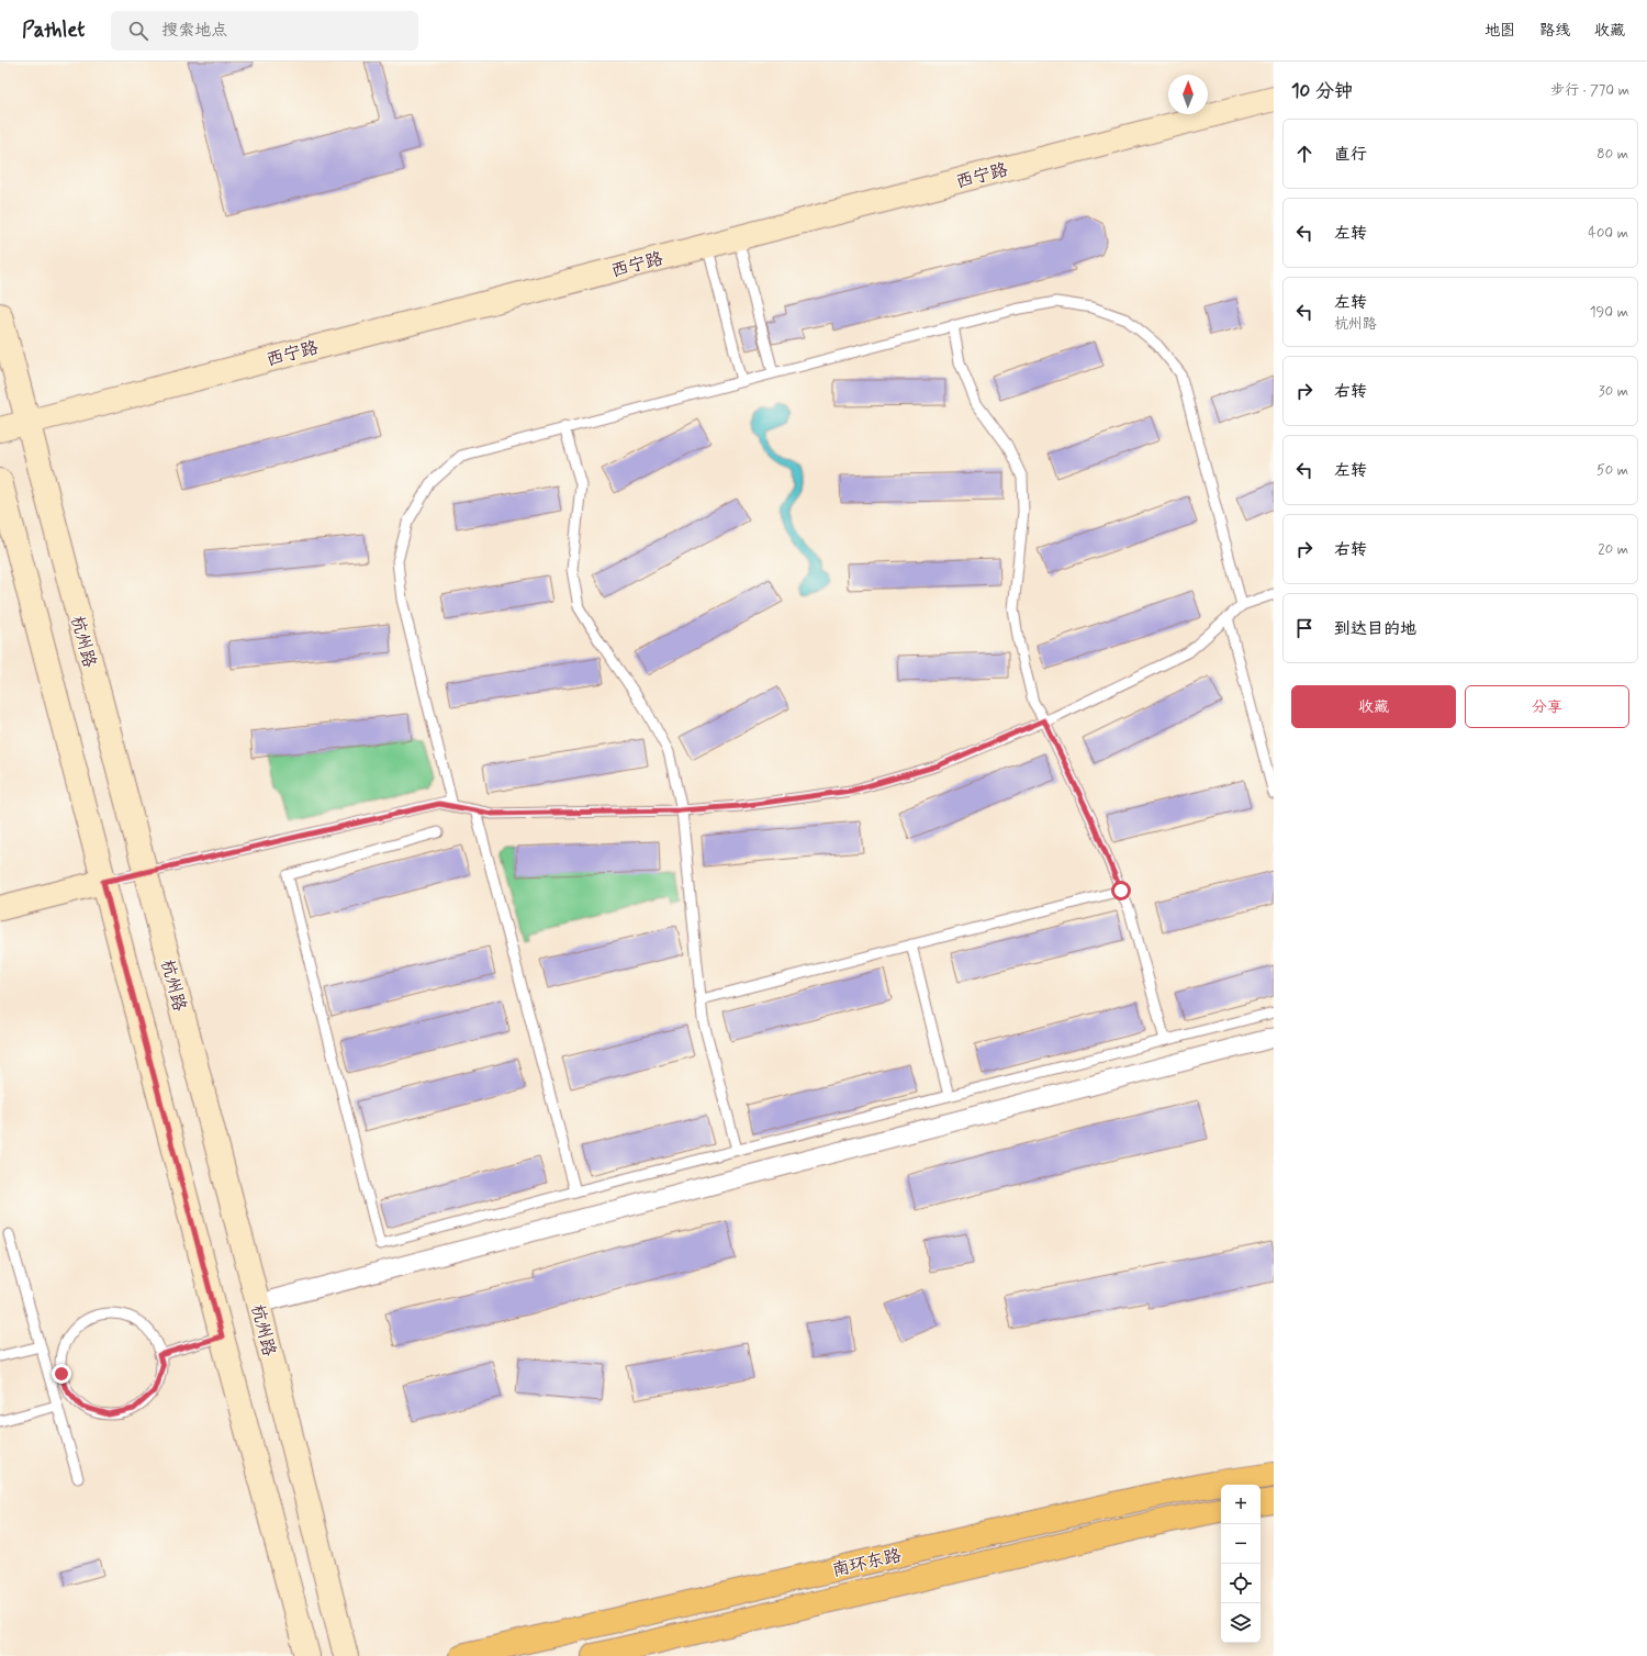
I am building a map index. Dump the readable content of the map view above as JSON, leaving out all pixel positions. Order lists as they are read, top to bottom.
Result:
{
  "streets": {
    "main road": ["西宁路", "杭州路", "南环东路"]
  },
  "crossings": [
    ["西宁路", "杭州路"]
  ],
  "north": "top",
  "page": {
    "header": "Pathlet",
    "search": "搜索地点",
    "nav": ["地图", "路线", "收藏"],
    "heading": ["10 分钟", "步行 · 770 m"],
    "list": [
      ["直行", "80 m"],
      ["左转", "400 m"],
      ["左转", "杭州路", "190 m"],
      ["右转", "30 m"],
      ["左转", "50 m"],
      ["右转", "20 m"],
      "到达目的地"
    ],
    "buttons": ["收藏", "分享"],
    "map_buttons": ["+", "−"]
  }
}
